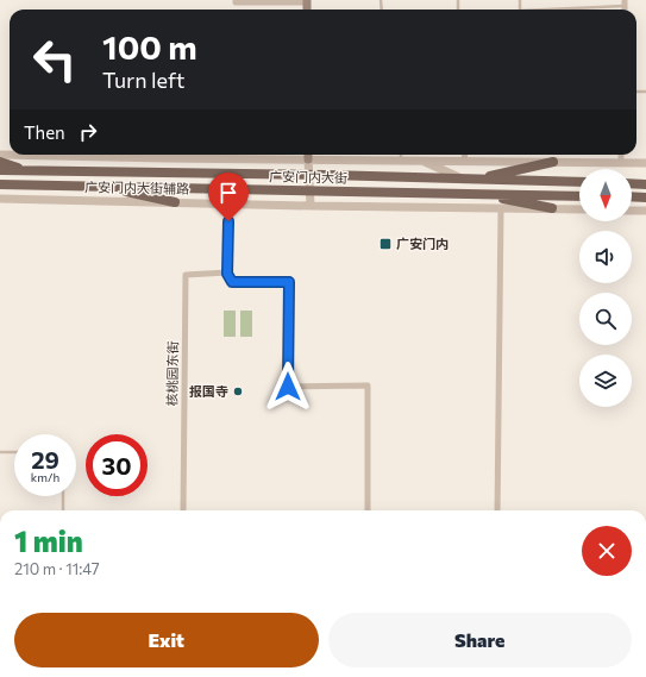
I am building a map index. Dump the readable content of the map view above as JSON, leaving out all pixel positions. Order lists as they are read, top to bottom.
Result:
{
  "streets": {
    "main road": ["广安门内大街"],
    "street": ["广安门内大街辅路", "核桃园东街"]
  },
  "places": {
    "transit": ["广安门内"],
    "other": ["报国寺"]
  },
  "north": "bottom",
  "page": {
    "turn": ["100 m", "Turn left"],
    "then": "Then",
    "speed": "29 km/h",
    "limit": "30",
    "heading": ["1 min", "210 m · 11:47"],
    "buttons": ["Exit", "Share"]
  }
}
